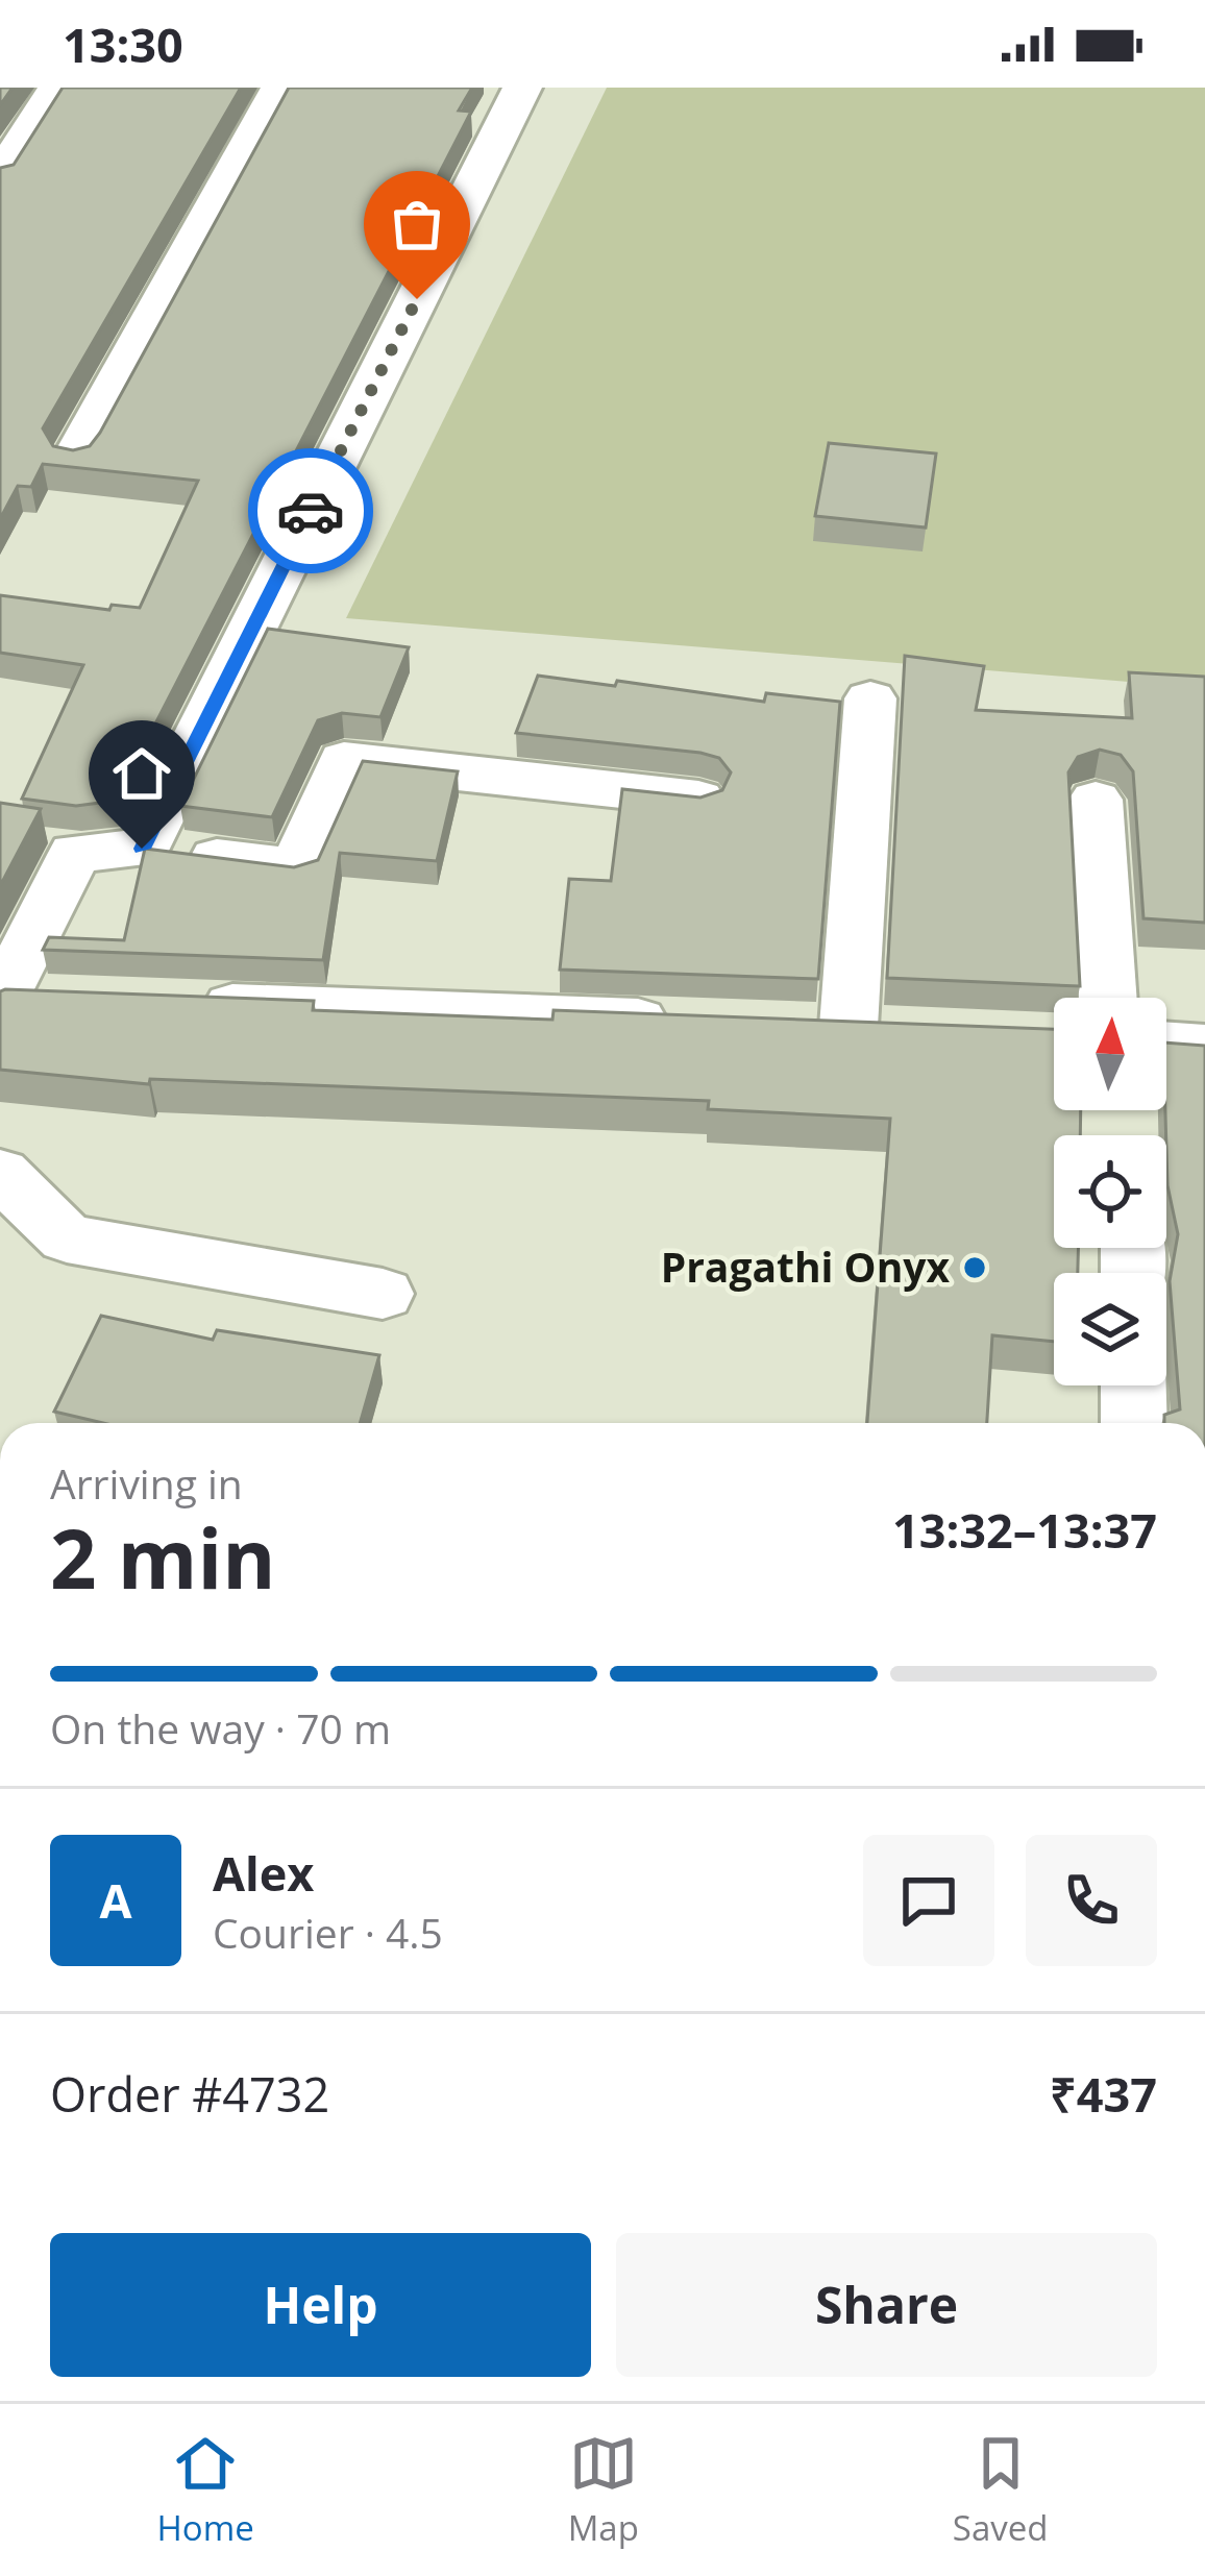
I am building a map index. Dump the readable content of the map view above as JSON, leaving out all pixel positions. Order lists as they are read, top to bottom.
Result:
{
  "places": ["Pragathi Onyx"],
  "north": "top",
  "page": {
    "status": "13:30",
    "heading": ["2 min", "Arriving in", "13:32–13:37"],
    "panel": [
      "Alex",
      "Courier · 4.5",
      "Order #4732",
      "₹437"
    ],
    "bar": "On the way · 70 m",
    "round": "A",
    "buttons": ["Help", "Share"],
    "tabs": ["Home", "Map", "Saved"]
  }
}
